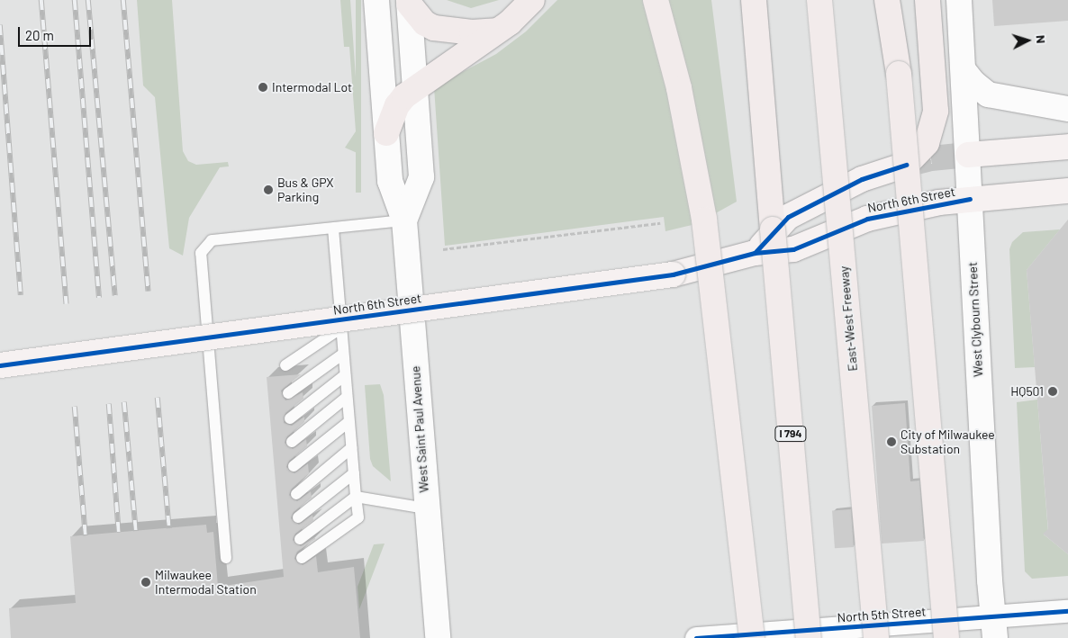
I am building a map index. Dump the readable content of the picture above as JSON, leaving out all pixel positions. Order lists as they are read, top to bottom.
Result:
{
  "streets": {
    "highway": ["East-West Freeway", "I 794"],
    "main road": ["North 6th Street"],
    "street": ["West Clybourn Street", "West Saint Paul Avenue", "North 5th Street"]
  },
  "crossings": [
    ["North 6th Street", "West Clybourn Street"],
    ["West Clybourn Street", "North 5th Street"]
  ],
  "places": [
    "Intermodal Lot",
    "Bus & GPX Parking",
    "HQ501",
    "City of Milwaukee Substation",
    "Milwaukee Intermodal Station"
  ],
  "scale_bar": "20 m",
  "north": "right"
}
